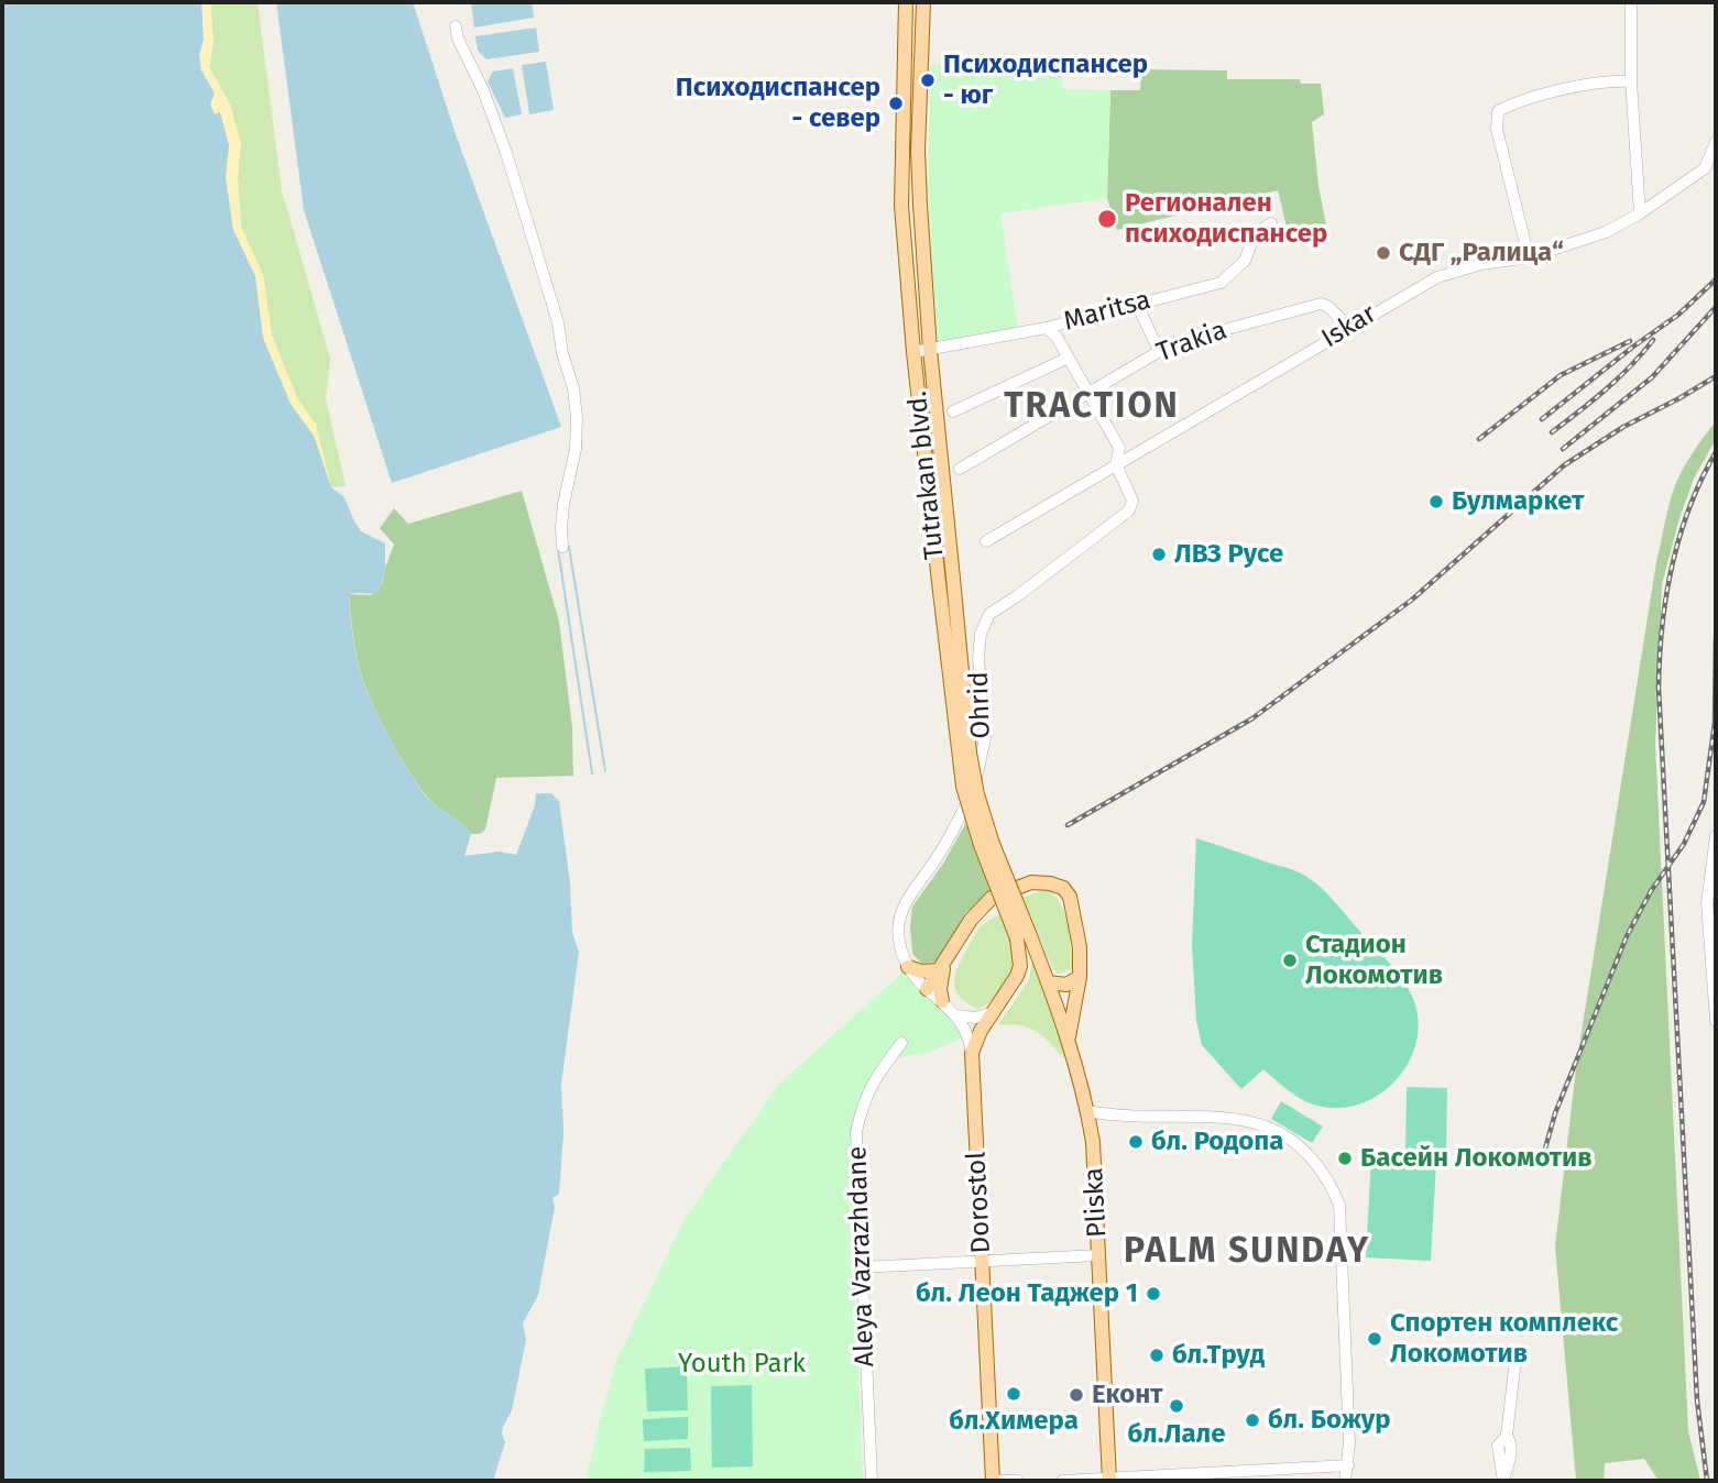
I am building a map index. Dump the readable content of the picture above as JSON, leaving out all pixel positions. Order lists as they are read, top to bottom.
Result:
{
  "streets": {
    "main road": ["Tutrakan blvd.", "Dorostol", "Pliska"],
    "street": [
      "Maritsa",
      "Iskar",
      "Trakia",
      "Ohrid",
      "Aleya Vazrazhdane"
    ]
  },
  "crossings": [
    ["Maritsa", "Tutrakan blvd."],
    ["Iskar", "Trakia"],
    ["Iskar", "Ohrid"],
    ["Tutrakan blvd.", "Dorostol"],
    ["Tutrakan blvd.", "Pliska"],
    ["Dorostol", "Pliska"]
  ],
  "districts": ["TRACTION", "PALM SUNDAY"],
  "parks": ["Youth Park"],
  "places": [
    "Психодиспансер - юг",
    "Психодиспансер - север",
    "Регионален психодиспансер",
    "СДГ „Ралица“",
    "Булмаркет",
    "ЛВЗ Русе",
    "Стадион Локомотив",
    "бл. Родопа",
    "Басейн Локомотив",
    "бл. Леон Таджер 1",
    "Спортен комплекс Локомотив",
    "бл.Труд",
    "бл.Химера",
    "Еконт",
    "бл.Лале",
    "бл. Божур"
  ]
}
